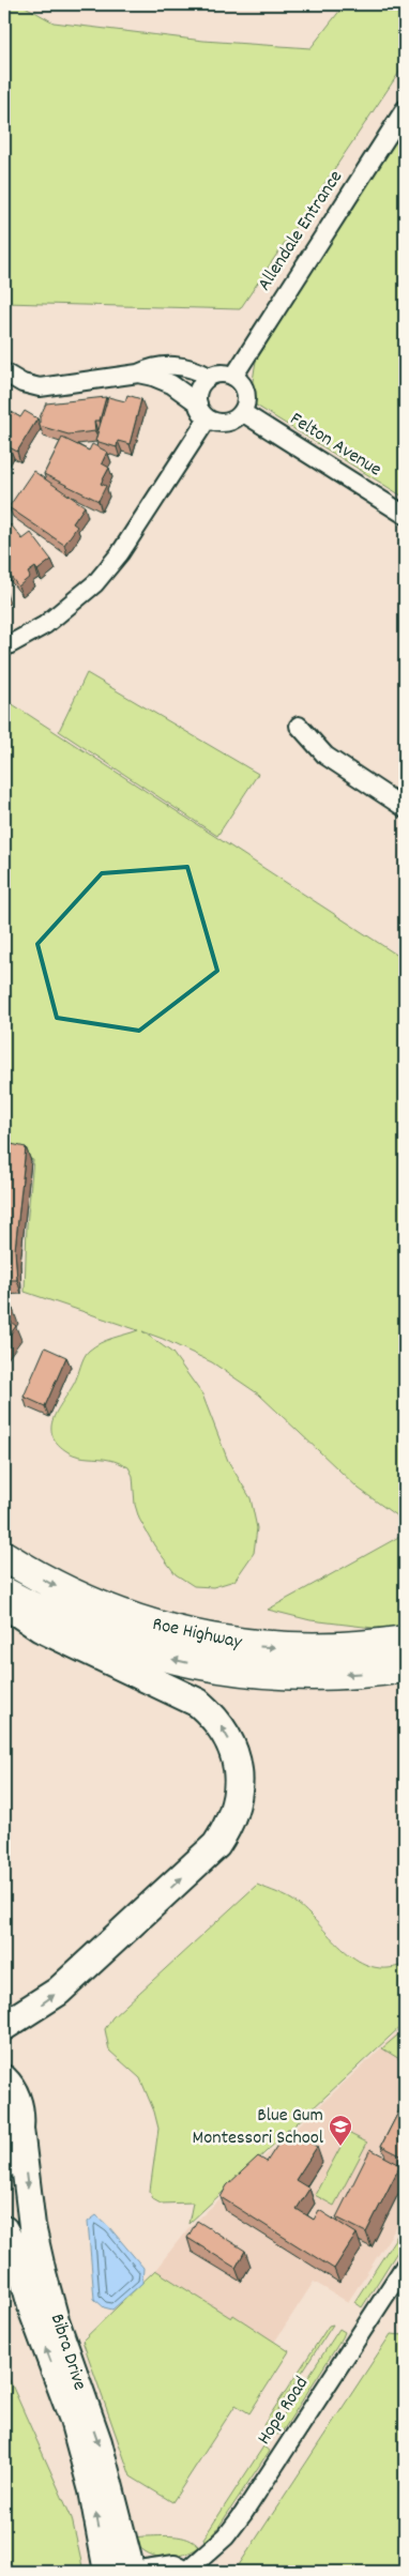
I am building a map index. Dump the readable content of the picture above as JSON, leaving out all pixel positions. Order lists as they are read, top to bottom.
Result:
{
  "streets": {
    "highway": ["Roe Highway"],
    "street": [
      "Allendale Entrance",
      "Felton Avenue",
      "Bibra Drive",
      "Hope Road"
    ]
  },
  "crossings": [
    ["Allendale Entrance", "Felton Avenue"],
    ["Bibra Drive", "Hope Road"]
  ],
  "places": {
    "school or university": ["Blue Gum Montessori School"]
  }
}
